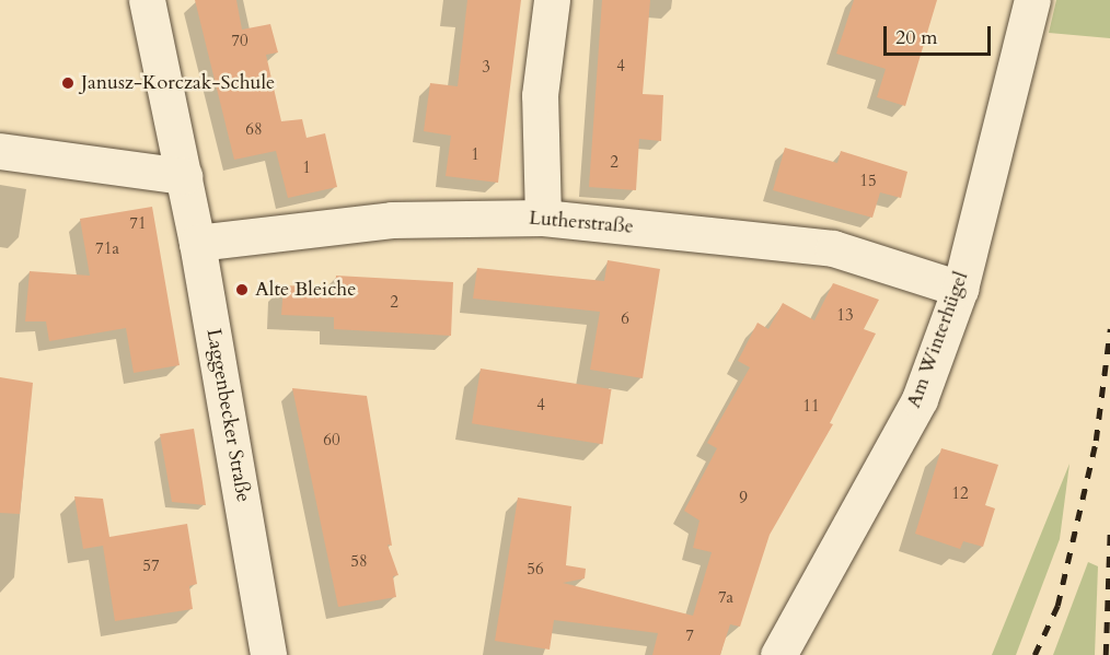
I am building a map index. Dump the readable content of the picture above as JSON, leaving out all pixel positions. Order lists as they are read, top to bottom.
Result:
{
  "streets": {
    "street": ["Lutherstraße", "Am Winterhügel", "Laggenbecker Straße"]
  },
  "crossings": [
    ["Lutherstraße", "Am Winterhügel"],
    ["Lutherstraße", "Laggenbecker Straße"]
  ],
  "places": ["Janusz-Korczak-Schule", "Alte Bleiche"],
  "house_numbers": [
    "70",
    "4",
    "3",
    "68",
    "1",
    "2",
    "1",
    "15",
    "71",
    "71a",
    "2",
    "13",
    "6",
    "4",
    "11",
    "60",
    "12",
    "9",
    "58",
    "57",
    "56",
    "7a",
    "7"
  ],
  "scale_bar": "20 m"
}
